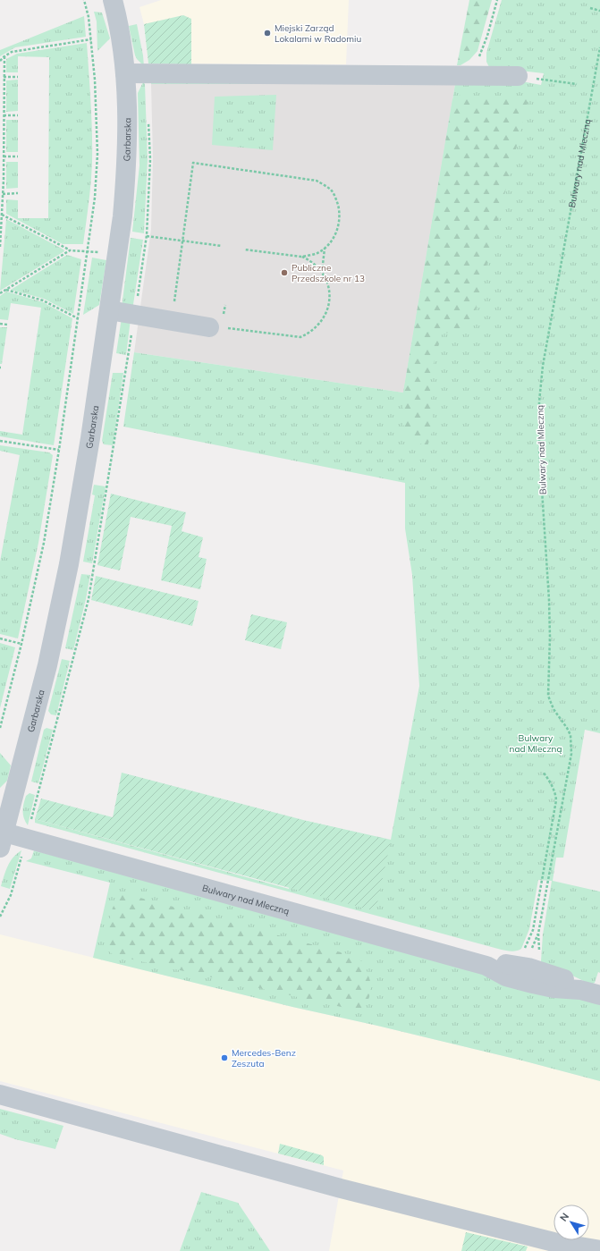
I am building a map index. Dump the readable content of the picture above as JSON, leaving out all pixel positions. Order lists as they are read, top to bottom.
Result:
{
  "streets": {
    "street": ["Garbarska", "Bulwary nad Mleczną"]
  },
  "crossings": [
    ["Garbarska", "Bulwary nad Mleczną"]
  ],
  "parks": ["Bulwary nad Mleczną"],
  "places": ["Miejski Zarząd Lokalami w Radomiu", "Publiczne Przedszkole nr 13", "Mercedes-Benz Zeszuta"],
  "north": "top left"
}
